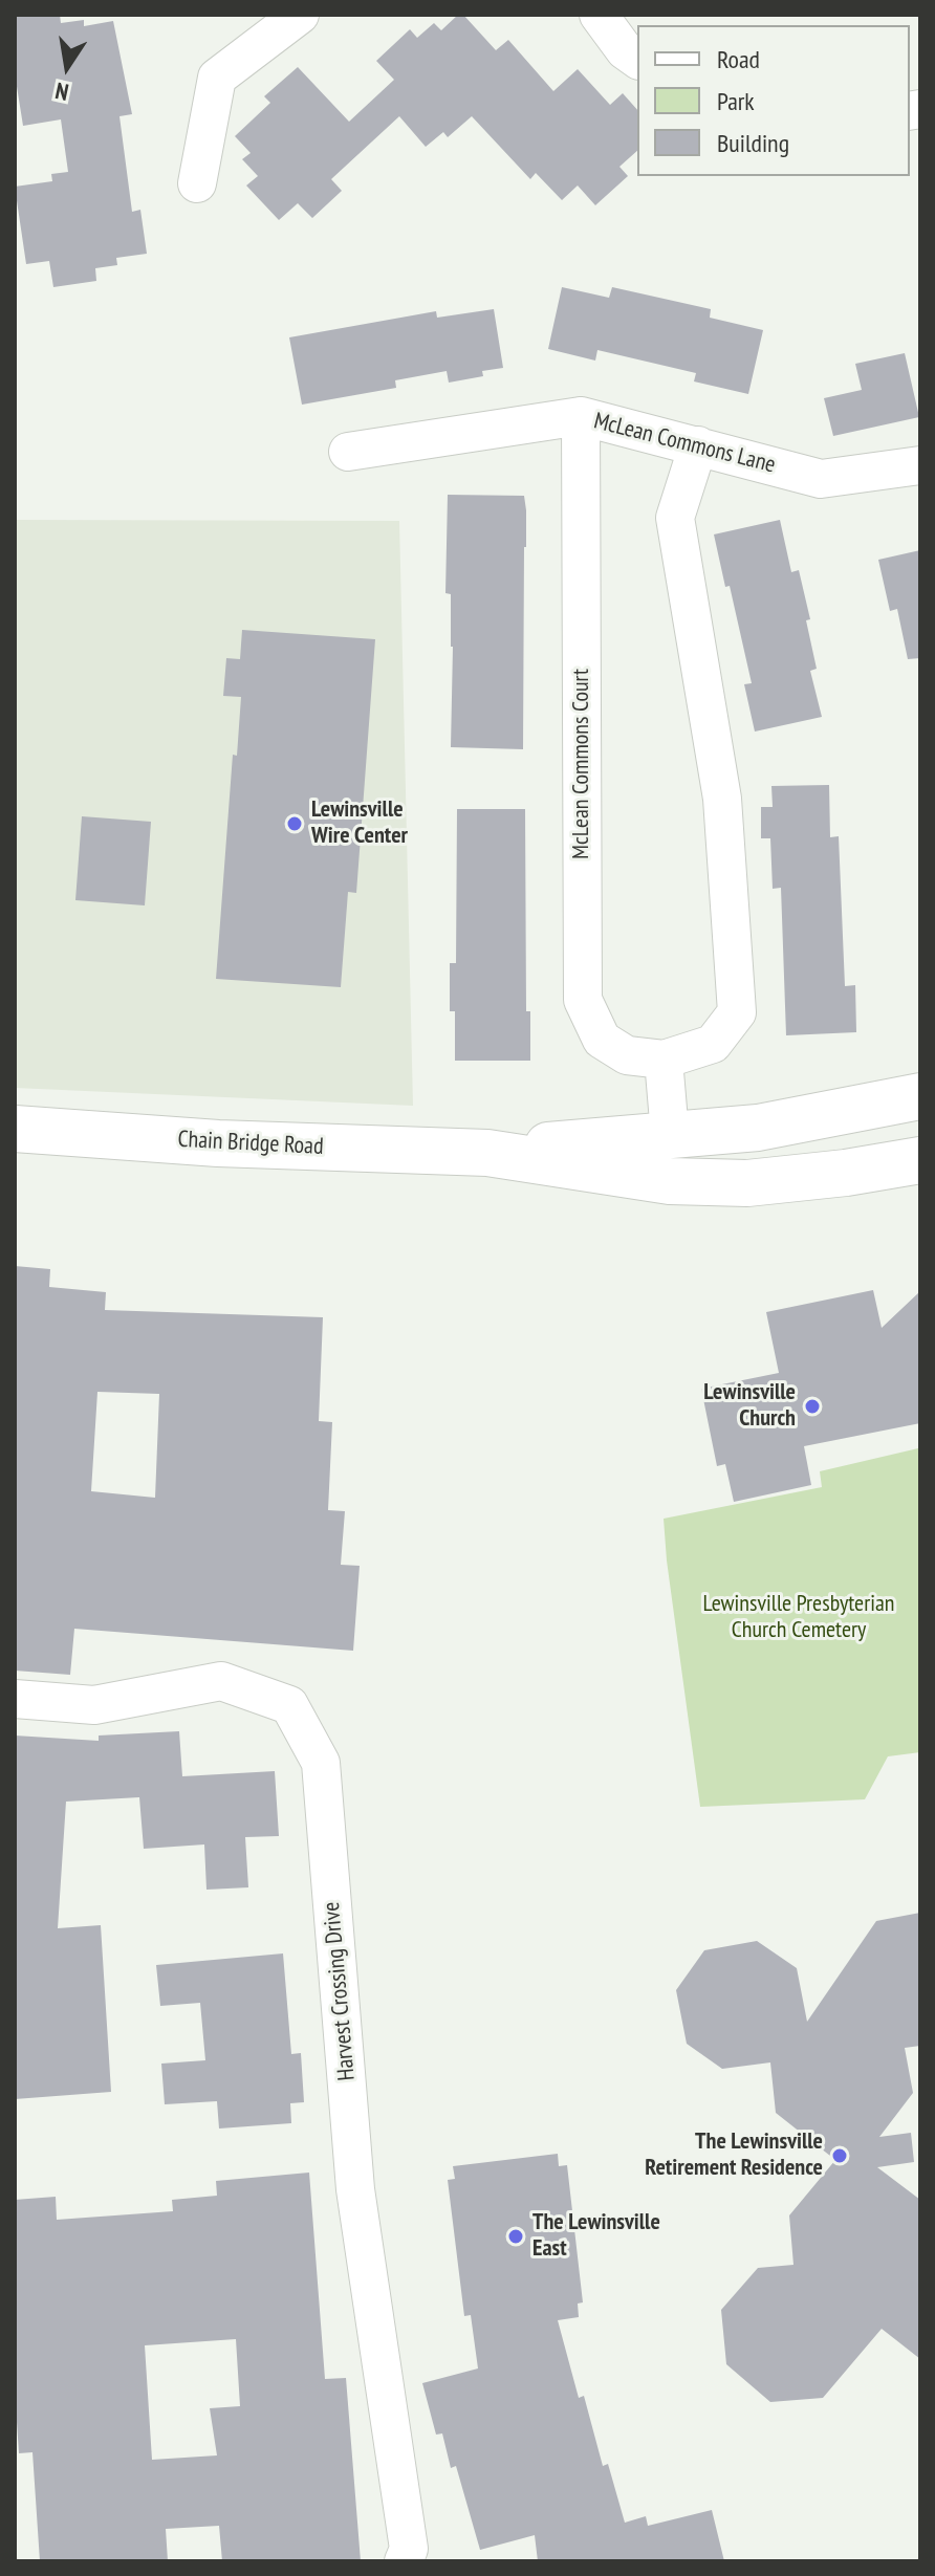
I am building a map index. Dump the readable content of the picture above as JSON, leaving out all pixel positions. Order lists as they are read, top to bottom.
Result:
{
  "streets": {
    "main road": ["Chain Bridge Road"],
    "street": ["McLean Commons Lane", "McLean Commons Court", "Harvest Crossing Drive"]
  },
  "crossings": [
    ["McLean Commons Lane", "McLean Commons Court"]
  ],
  "parks": ["Lewinsville Presbyterian Church Cemetery"],
  "places": [
    "Lewinsville Wire Center",
    "Lewinsville Church",
    "The Lewinsville Retirement Residence",
    "The Lewinsville East"
  ],
  "legend": ["Road", "Park", "Building"],
  "north": "bottom"
}
